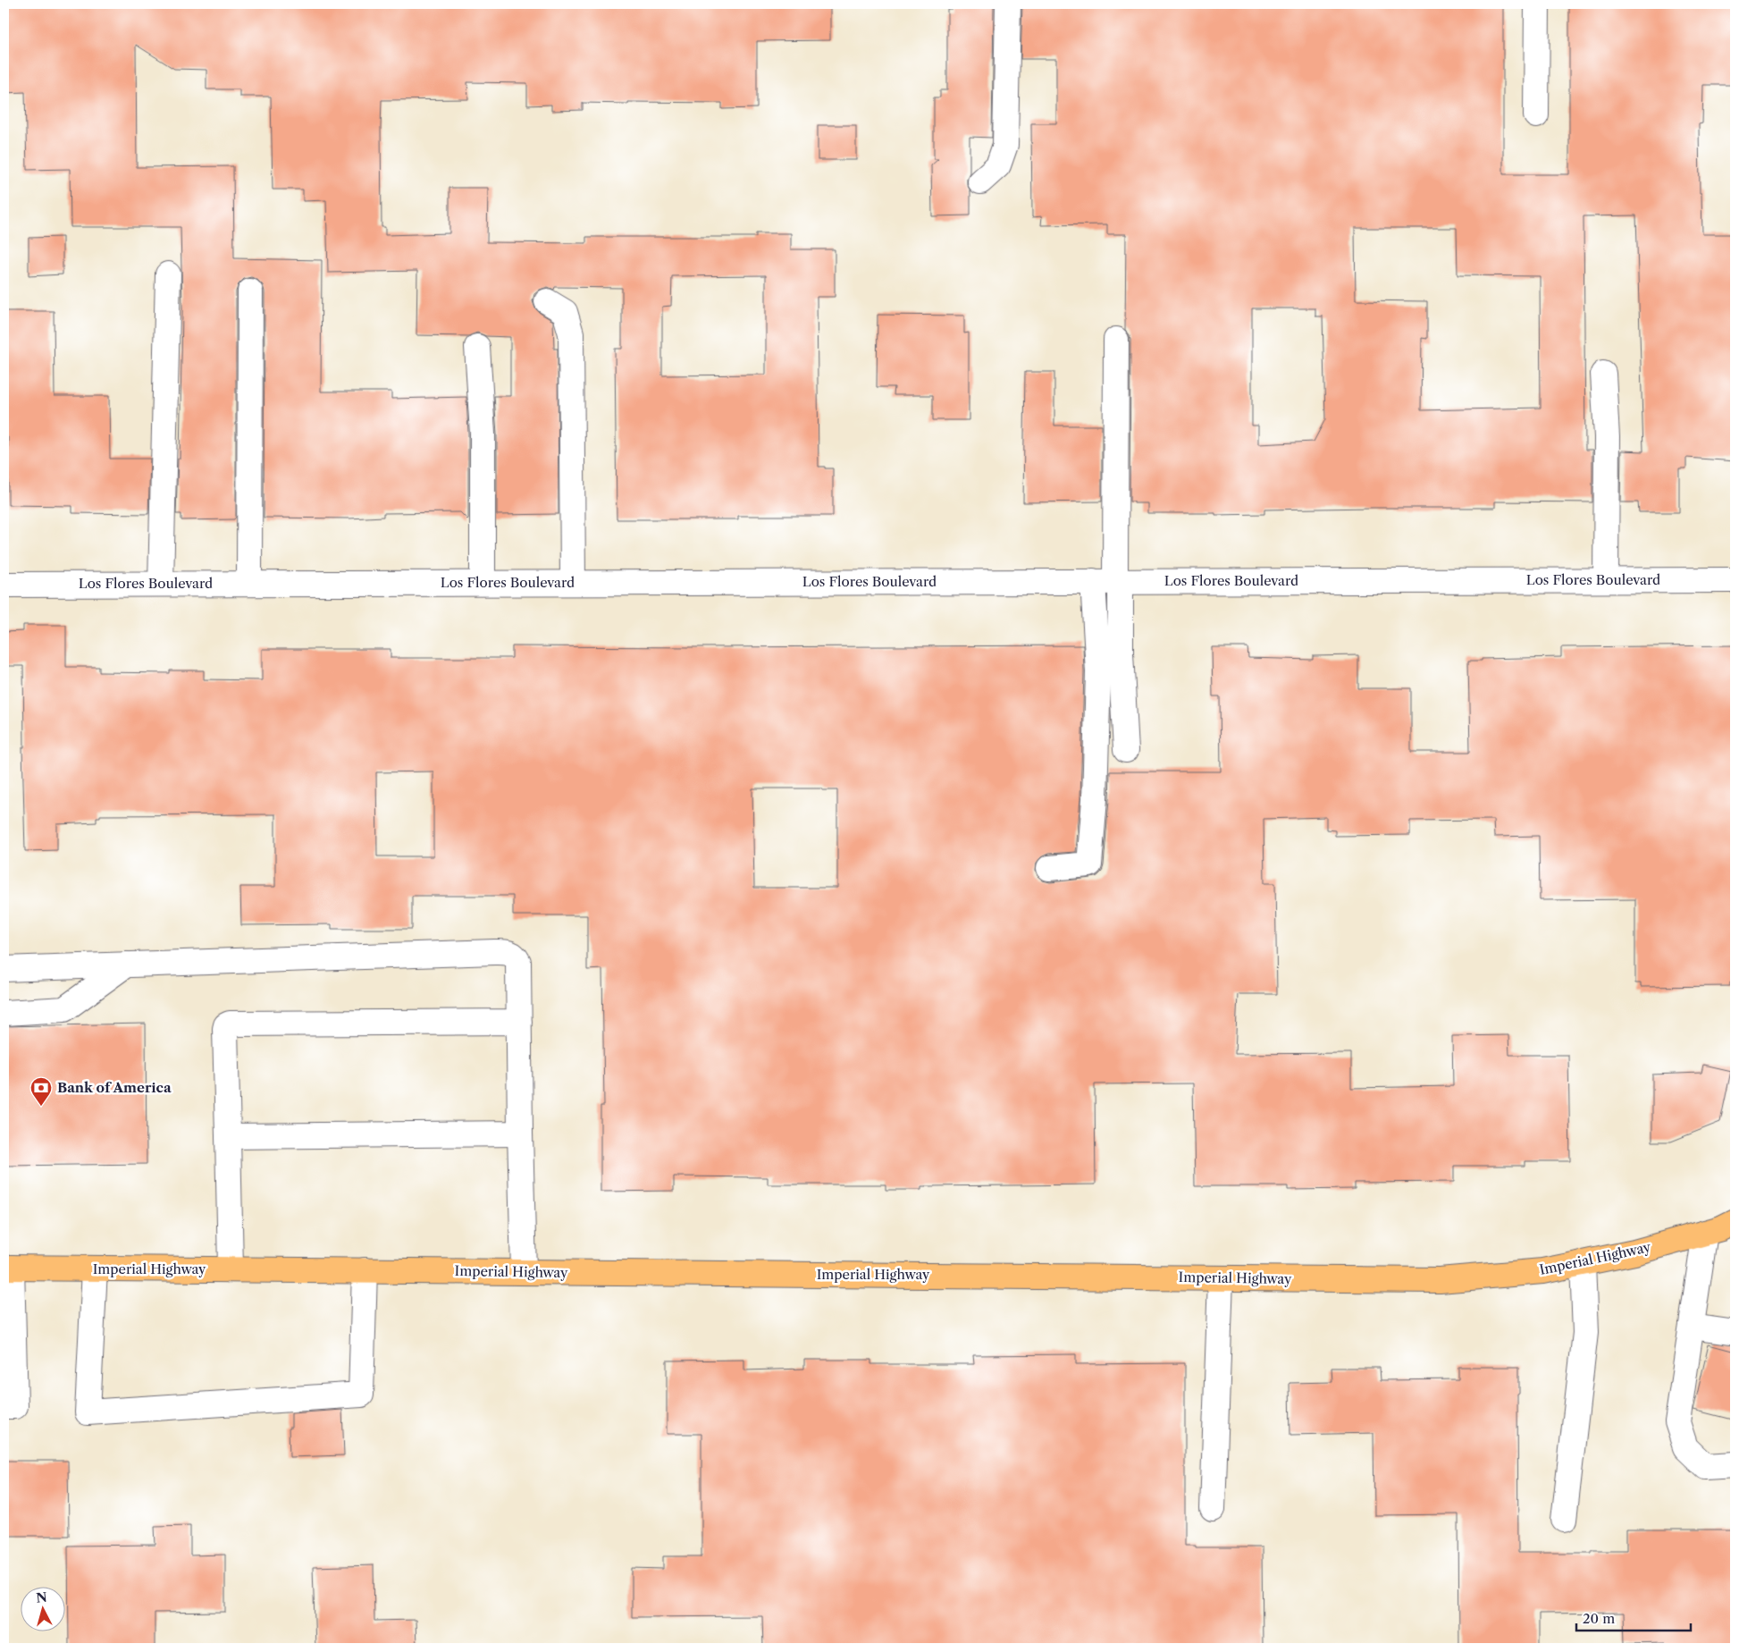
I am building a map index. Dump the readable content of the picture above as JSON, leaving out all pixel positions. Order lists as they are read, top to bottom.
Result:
{
  "streets": {
    "main road": ["Imperial Highway"],
    "street": ["Los Flores Boulevard"]
  },
  "places": {
    "bank": ["Bank of America"]
  },
  "scale_bar": "20 m",
  "north": "top"
}
